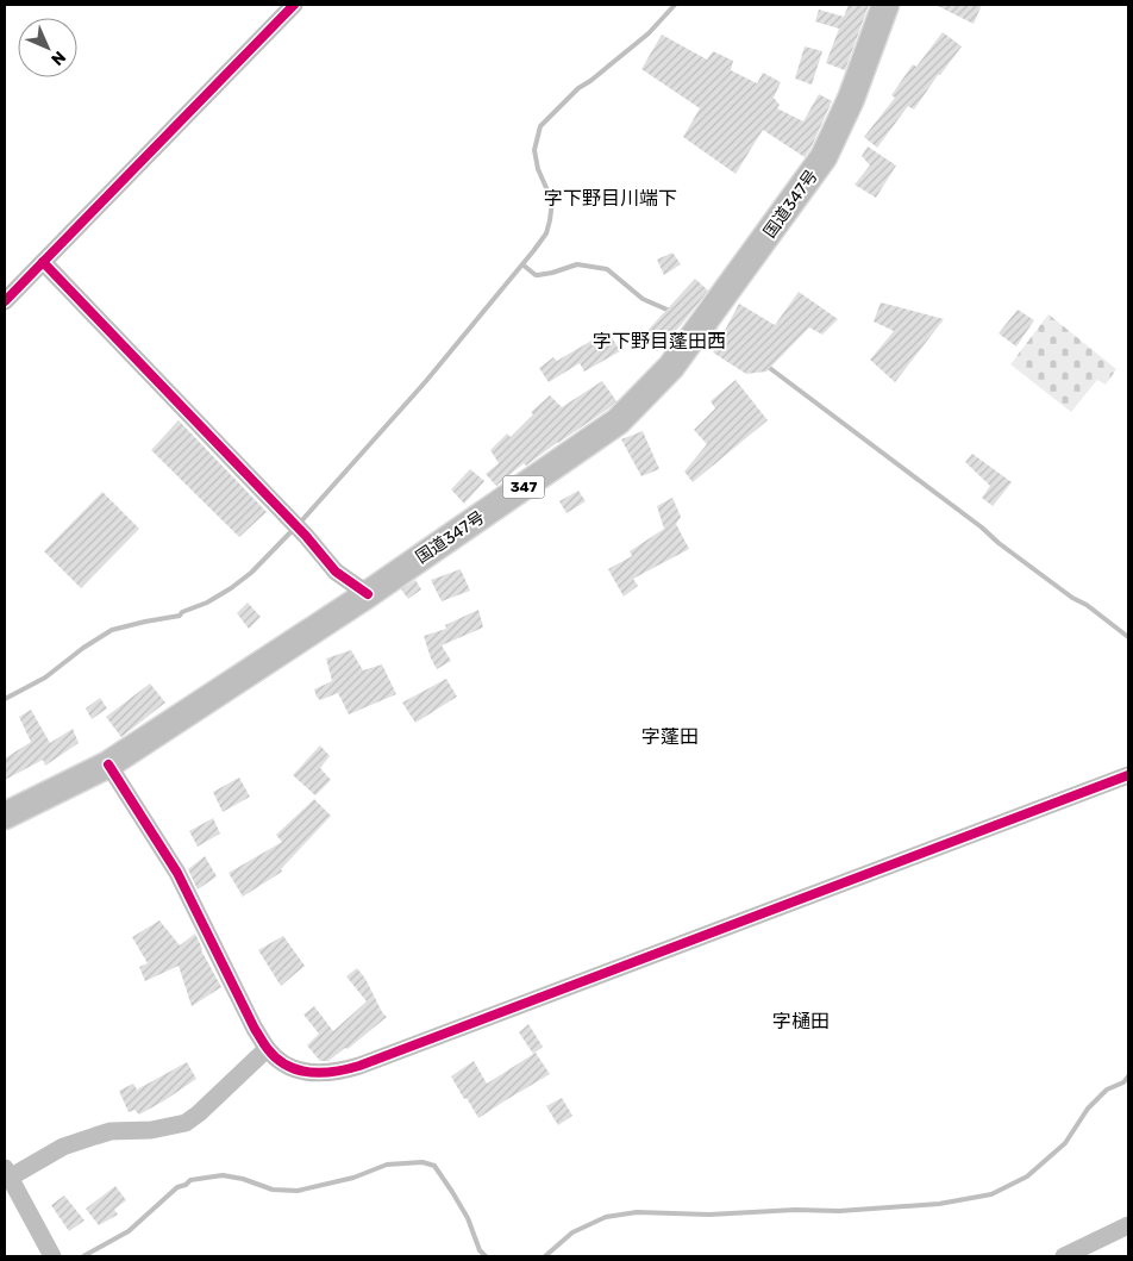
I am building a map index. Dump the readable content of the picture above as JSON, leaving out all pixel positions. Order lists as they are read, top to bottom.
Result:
{
  "streets": {
    "highway": ["国道347号", "347"]
  },
  "districts": [
    "字下野目川端下",
    "字下野目蓬田西",
    "字蓬田",
    "字樋田"
  ],
  "north": "bottom right"
}
